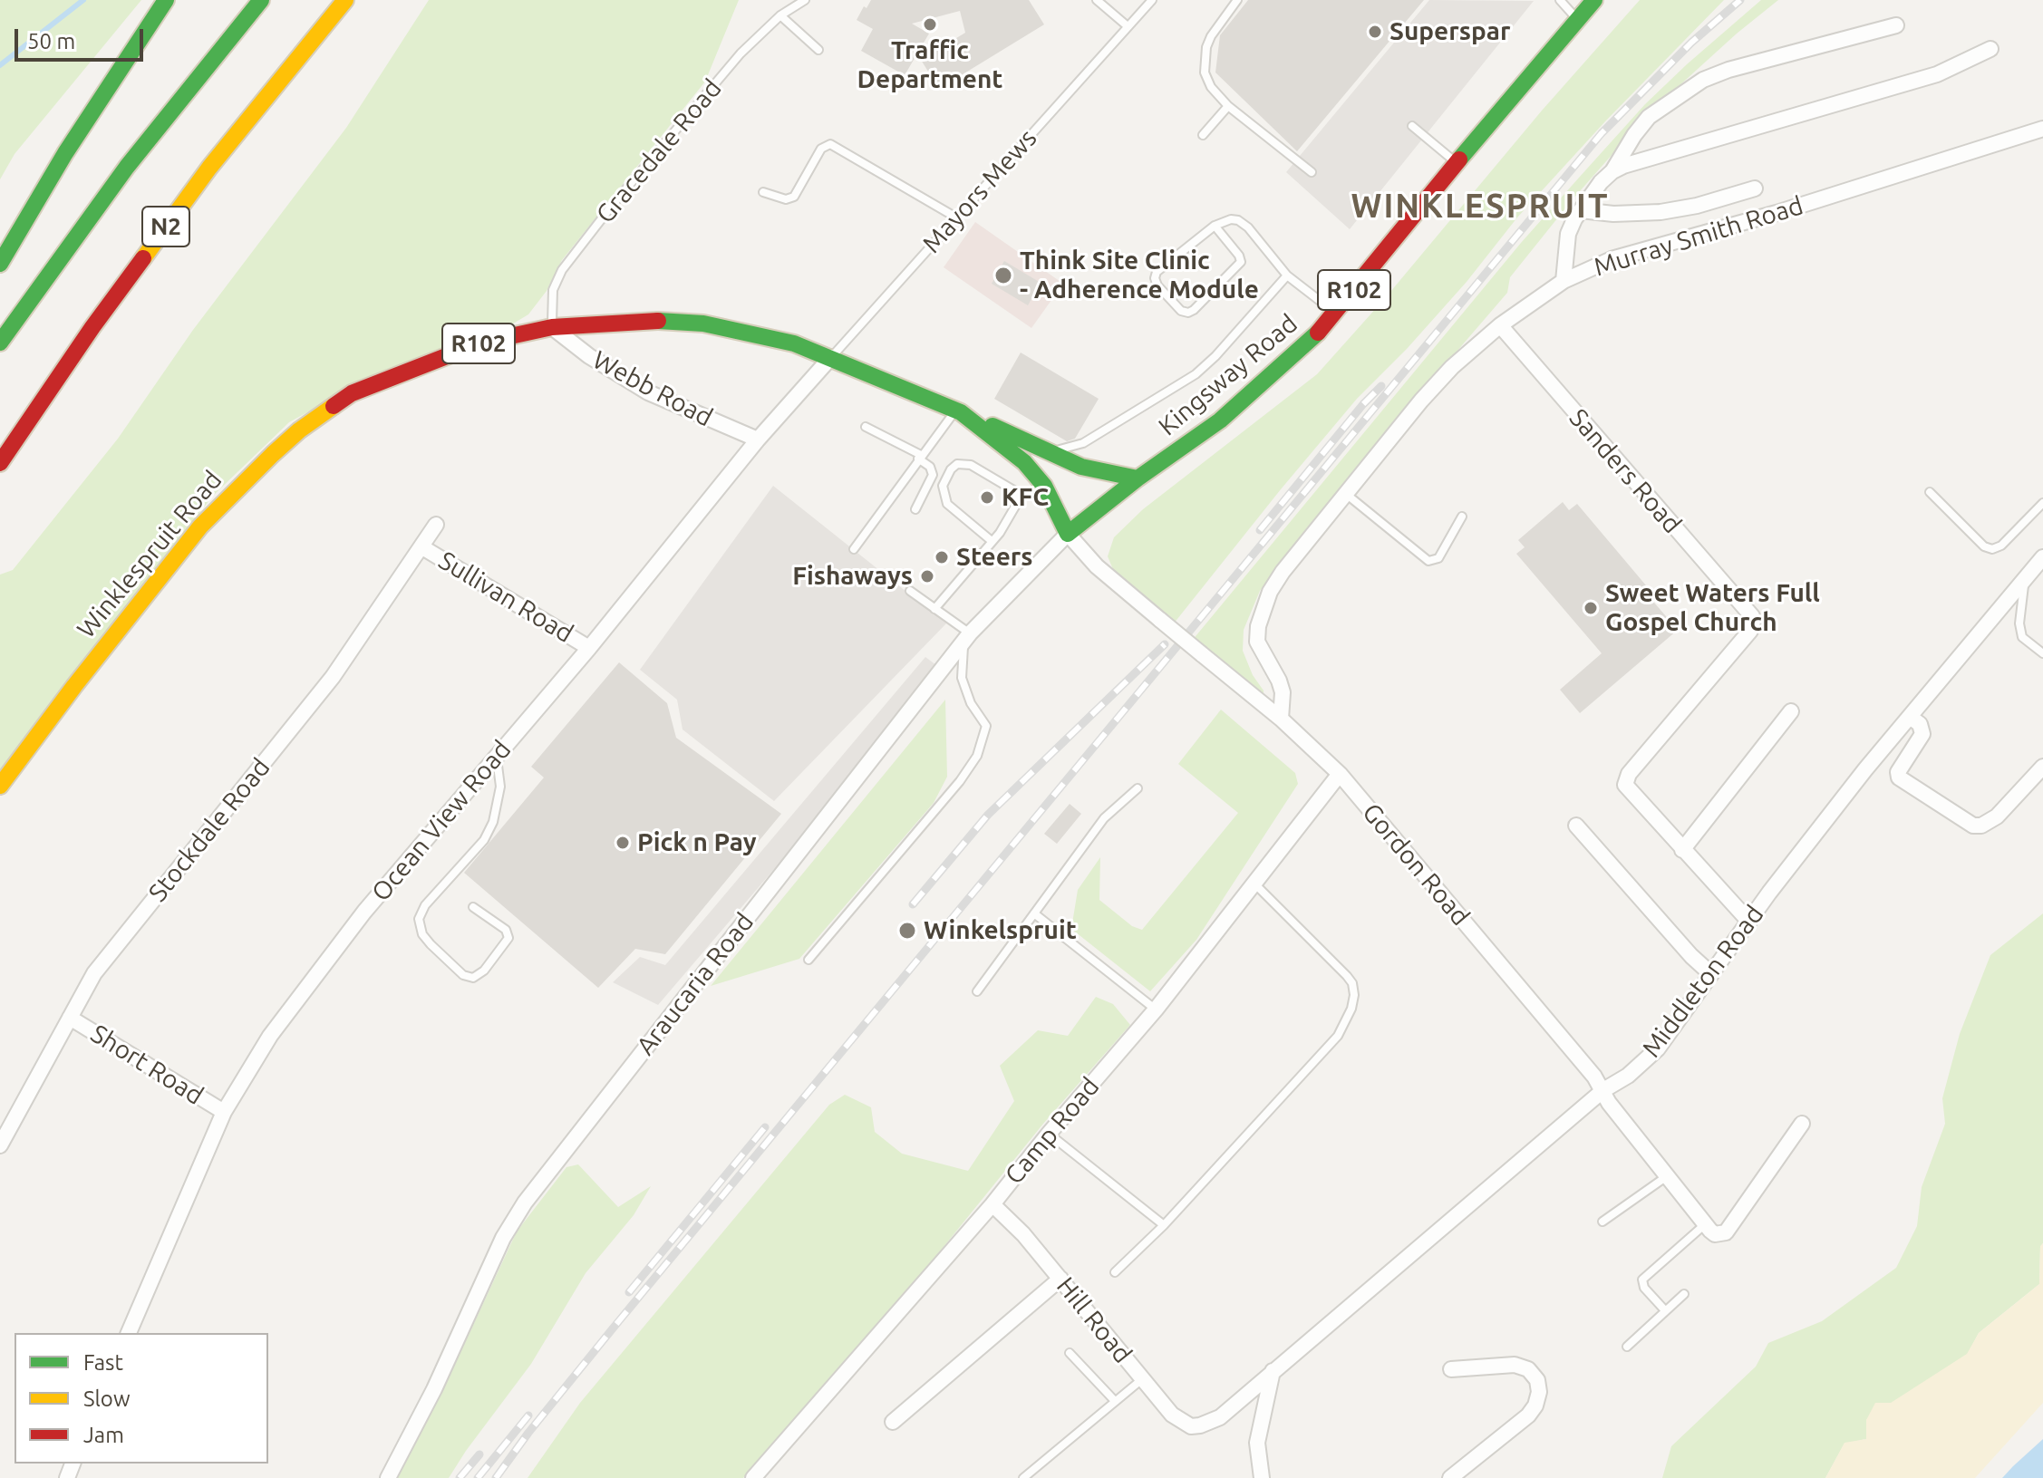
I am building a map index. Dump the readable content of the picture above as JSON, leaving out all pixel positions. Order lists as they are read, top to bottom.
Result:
{
  "streets": {
    "main road": [
      "N2",
      "R102",
      "Kingsway Road",
      "Winklespruit Road"
    ],
    "street": [
      "Murray Smith Road",
      "Webb Road",
      "Sanders Road",
      "Sullivan Road",
      "Ocean View Road",
      "Stockdale Road",
      "Gordon Road",
      "Middleton Road",
      "Araucaria Road",
      "Short Road",
      "Camp Road",
      "Hill Road"
    ],
    "lane": ["Gracedale Road", "Mayors Mews"]
  },
  "crossings": [
    ["Gracedale Road", "Webb Road"],
    ["Gracedale Road", "Winklespruit Road"],
    ["Mayors Mews", "Winklespruit Road"],
    ["Mayors Mews", "Ocean View Road"],
    ["Murray Smith Road", "Sanders Road"],
    ["Murray Smith Road", "Gordon Road"],
    ["Kingsway Road", "Winklespruit Road"],
    ["Kingsway Road", "Gordon Road"],
    ["Kingsway Road", "Araucaria Road"],
    ["Webb Road", "Winklespruit Road"],
    ["Webb Road", "Ocean View Road"],
    ["Winklespruit Road", "Ocean View Road"],
    ["Winklespruit Road", "Gordon Road"],
    ["Winklespruit Road", "Araucaria Road"],
    ["Sullivan Road", "Ocean View Road"],
    ["Sullivan Road", "Stockdale Road"],
    ["Ocean View Road", "Short Road"],
    ["Stockdale Road", "Short Road"],
    ["Gordon Road", "Middleton Road"],
    ["Gordon Road", "Araucaria Road"],
    ["Gordon Road", "Camp Road"],
    ["Middleton Road", "Hill Road"],
    ["Camp Road", "Hill Road"]
  ],
  "districts": ["WINKLESPRUIT"],
  "places": [
    "Traffic Department",
    "Superspar",
    "Think Site Clinic - Adherence Module",
    "KFC",
    "Steers",
    "Fishaways",
    "Sweet Waters Full Gospel Church",
    "Pick n Pay",
    "Winkelspruit"
  ],
  "legend": ["Fast", "Slow", "Jam"],
  "scale_bar": "50 m"
}
